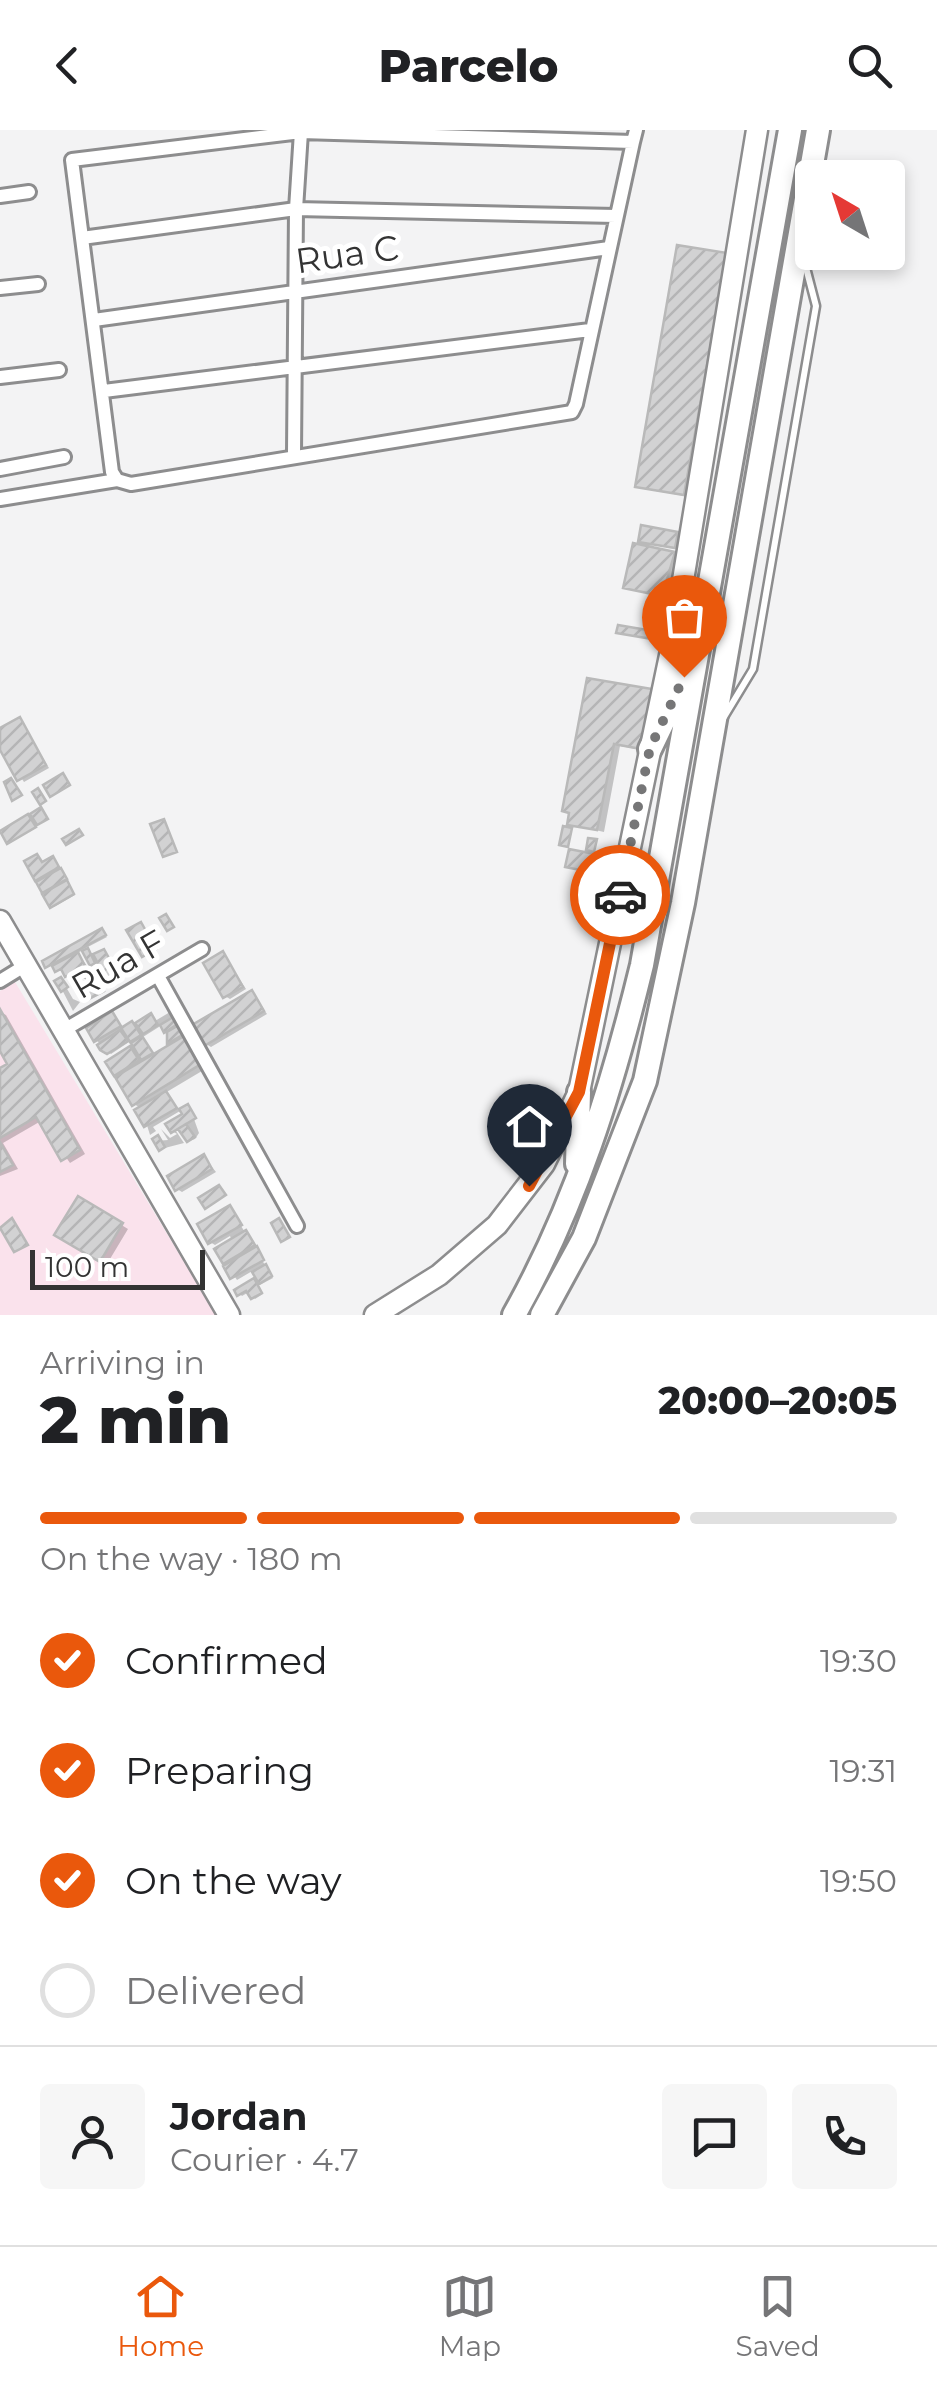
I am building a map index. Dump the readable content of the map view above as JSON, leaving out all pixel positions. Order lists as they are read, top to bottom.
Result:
{
  "streets": {
    "street": ["Rua C", "Rua F"]
  },
  "scale_bar": "100 m",
  "north": "top left",
  "page": {
    "header": "Parcelo",
    "scale": "100 m",
    "heading": ["2 min", "Arriving in", "20:00–20:05"],
    "panel": ["Jordan", "Courier · 4.7"],
    "bar": "On the way · 180 m",
    "list": [
      ["Confirmed", "19:30"],
      ["Preparing", "19:31"],
      ["On the way", "19:50"],
      "Delivered"
    ],
    "tabs": ["Home", "Map", "Saved"]
  }
}
